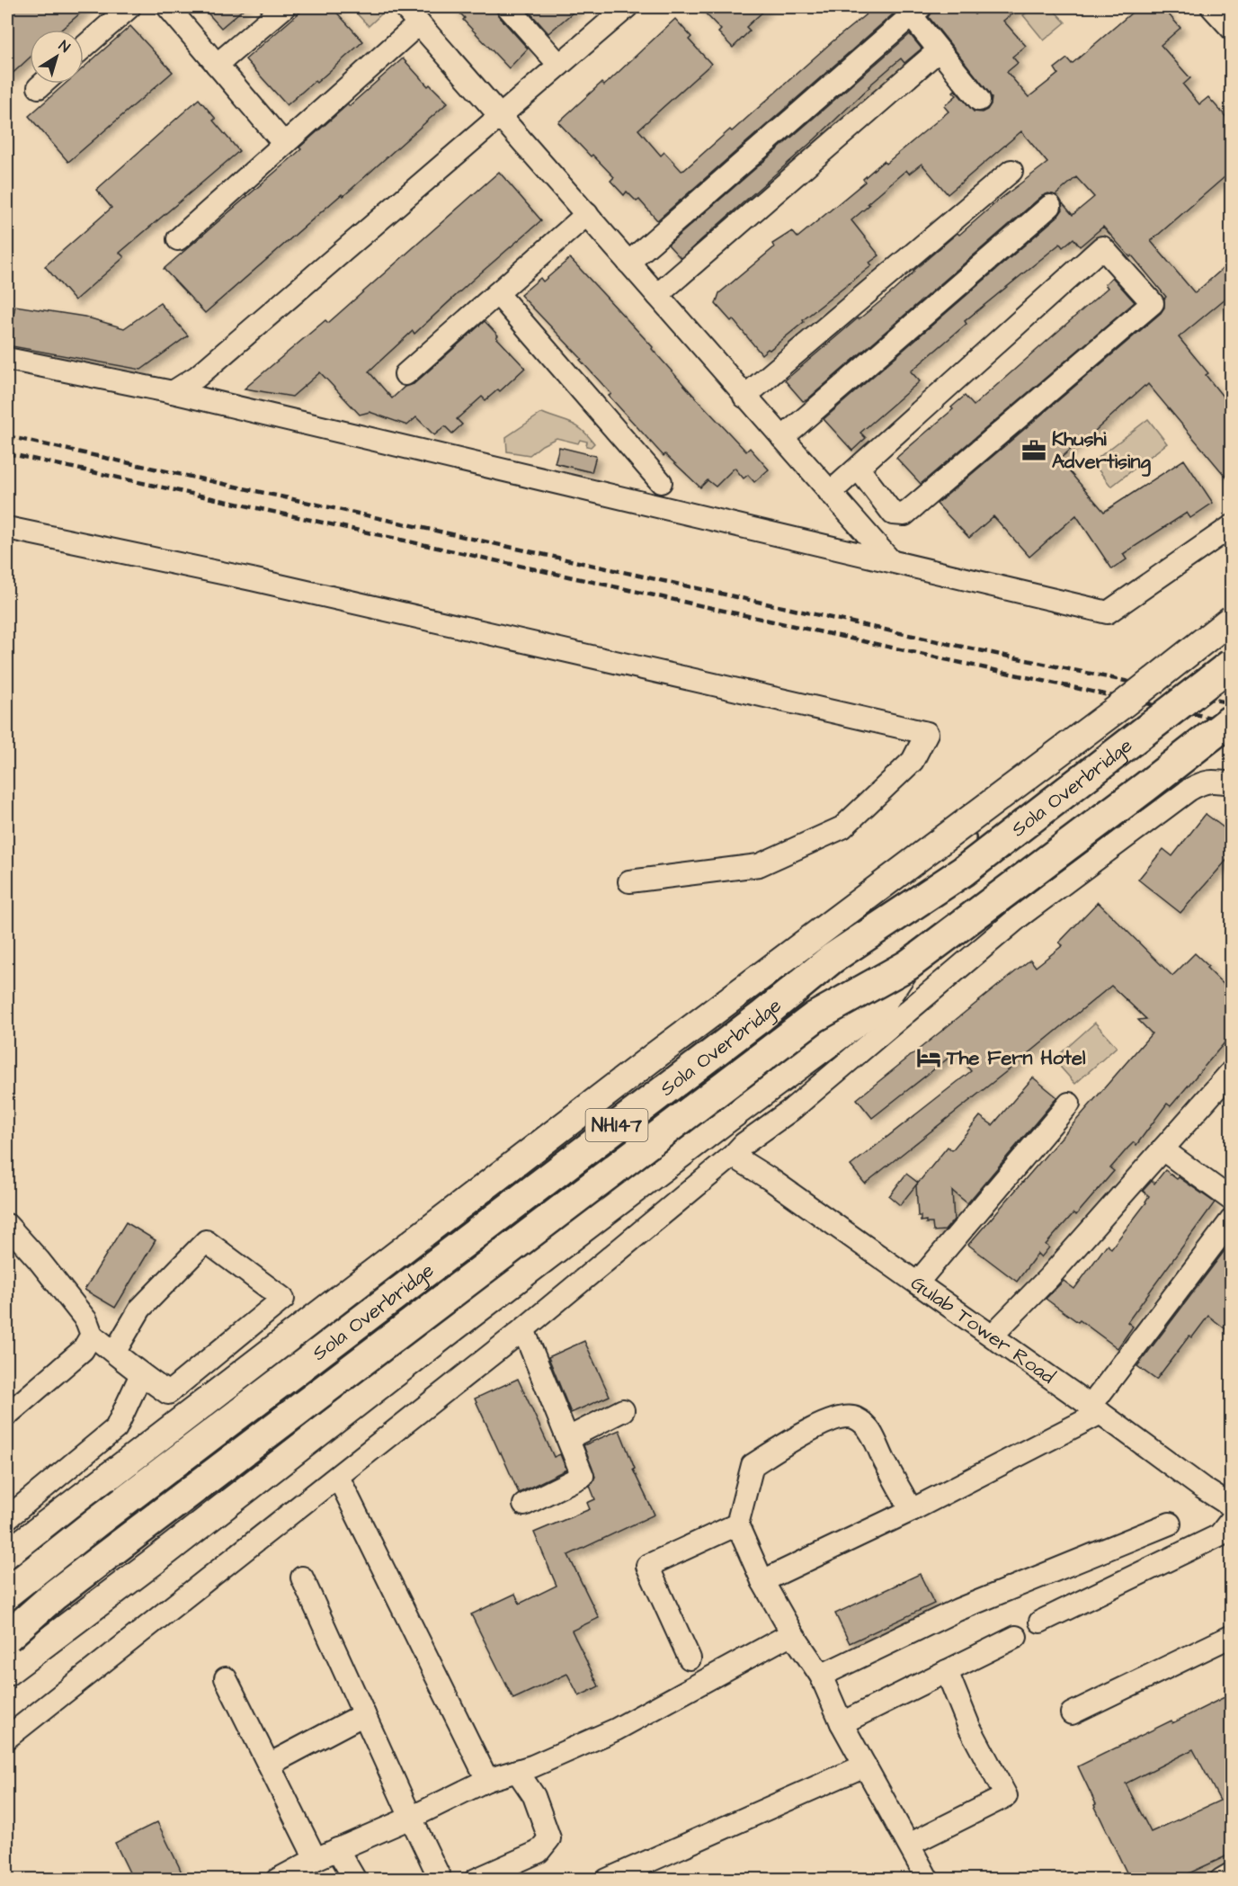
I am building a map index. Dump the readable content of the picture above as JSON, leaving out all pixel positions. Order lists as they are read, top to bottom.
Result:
{
  "streets": {
    "highway": ["Sola Overbridge", "NH147"],
    "street": ["Gulab Tower Road"]
  },
  "places": {
    "office": ["Khushi Advertising"],
    "hotel": ["The Fern Hotel"]
  },
  "north": "top right"
}
